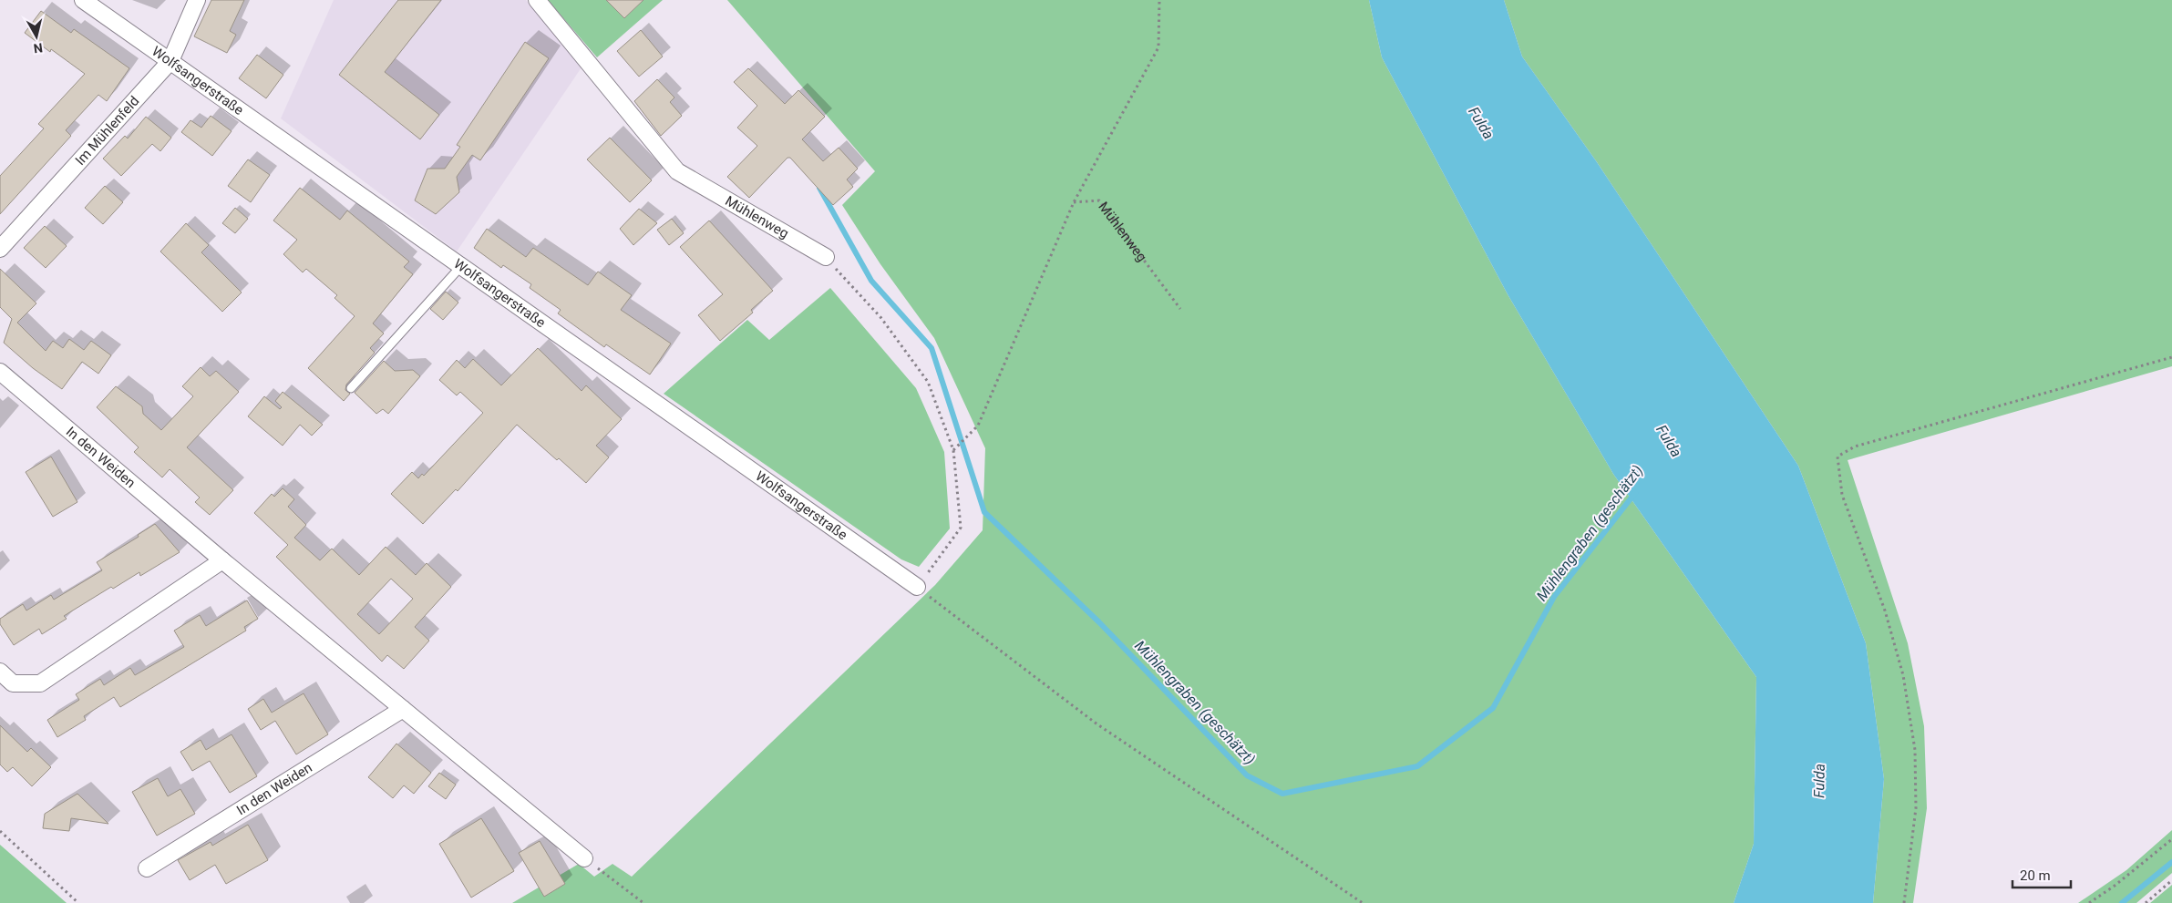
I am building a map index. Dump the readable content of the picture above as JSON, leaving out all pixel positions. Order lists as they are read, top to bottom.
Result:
{
  "streets": {
    "street": [
      "Wolfsangerstraße",
      "Im Mühlenfeld",
      "Mühlenweg",
      "In den Weiden"
    ]
  },
  "crossings": [
    ["Wolfsangerstraße", "Im Mühlenfeld"]
  ],
  "water": ["Fulda", "Mühlengraben (geschätzt)"],
  "scale_bar": "20 m",
  "north": "bottom"
}
